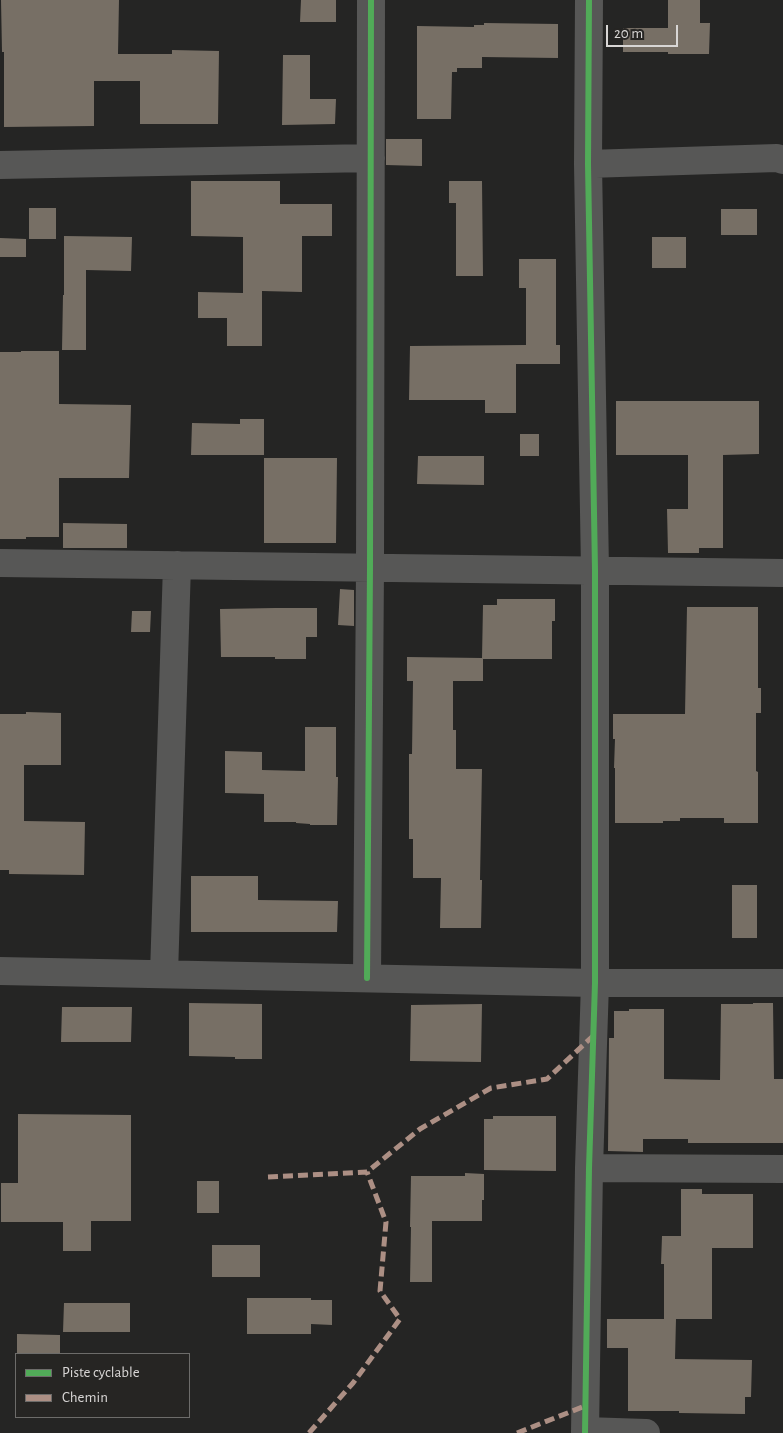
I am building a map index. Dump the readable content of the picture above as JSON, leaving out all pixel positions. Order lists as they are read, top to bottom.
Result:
{
  "legend": ["Piste cyclable", "Chemin"],
  "scale_bar": "20 m"
}
